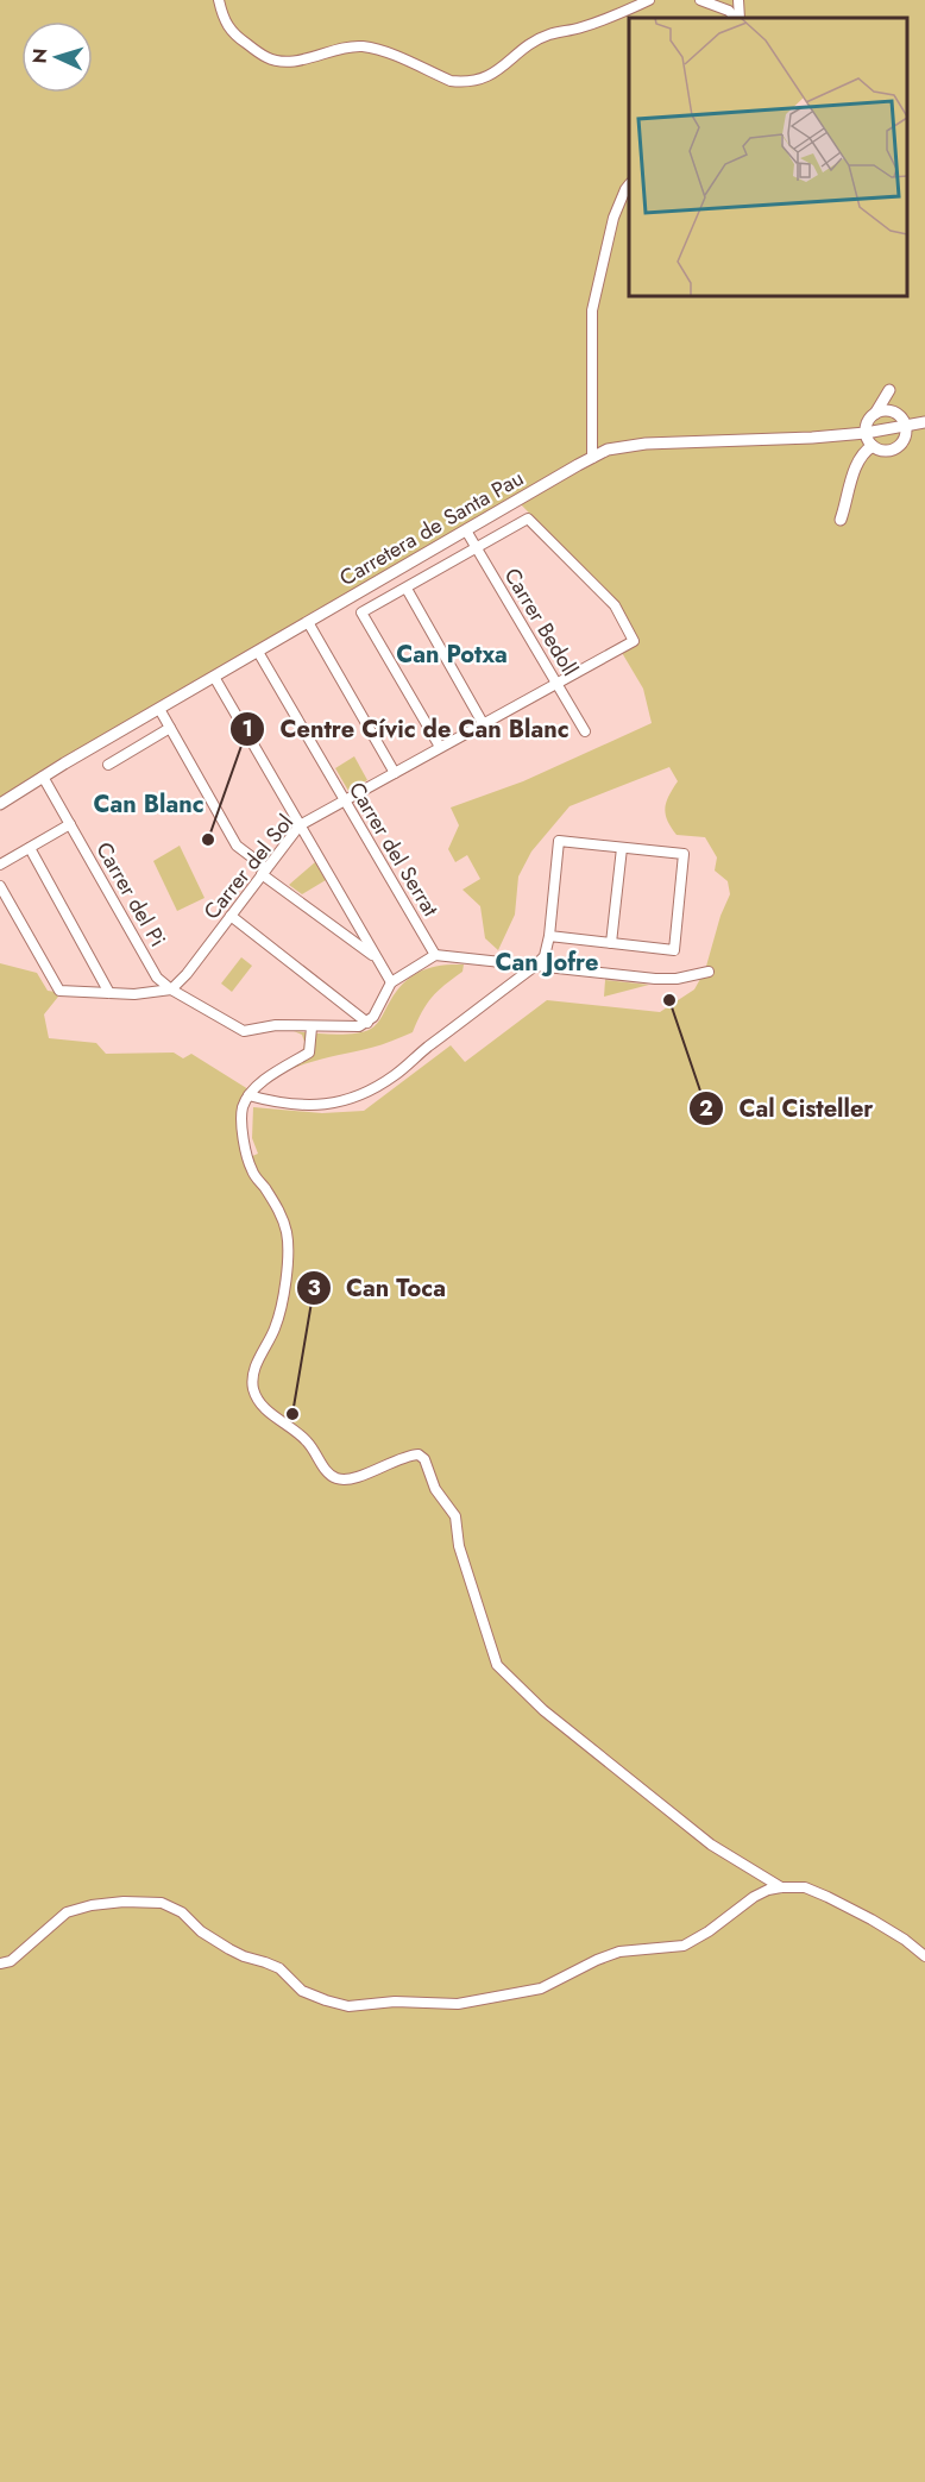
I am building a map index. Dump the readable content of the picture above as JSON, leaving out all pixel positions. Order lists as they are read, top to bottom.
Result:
{
  "streets": {
    "main road": ["Carretera de Santa Pau"],
    "street": [
      "Carrer Bedoll",
      "Carrer del Serrat",
      "Carrer del Sol",
      "Carrer del Pi"
    ]
  },
  "crossings": [
    ["Carretera de Santa Pau", "Carrer Bedoll"],
    ["Carretera de Santa Pau", "Carrer del Serrat"],
    ["Carretera de Santa Pau", "Carrer del Pi"],
    ["Carrer Bedoll", "Carrer del Sol"],
    ["Carrer del Serrat", "Carrer del Sol"],
    ["Carrer del Sol", "Carrer del Pi"]
  ],
  "districts": ["Can Potxa", "Can Blanc", "Can Jofre"],
  "places": ["Centre Cívic de Can Blanc", "Cal Cisteller", "Can Toca"],
  "north": "left"
}
